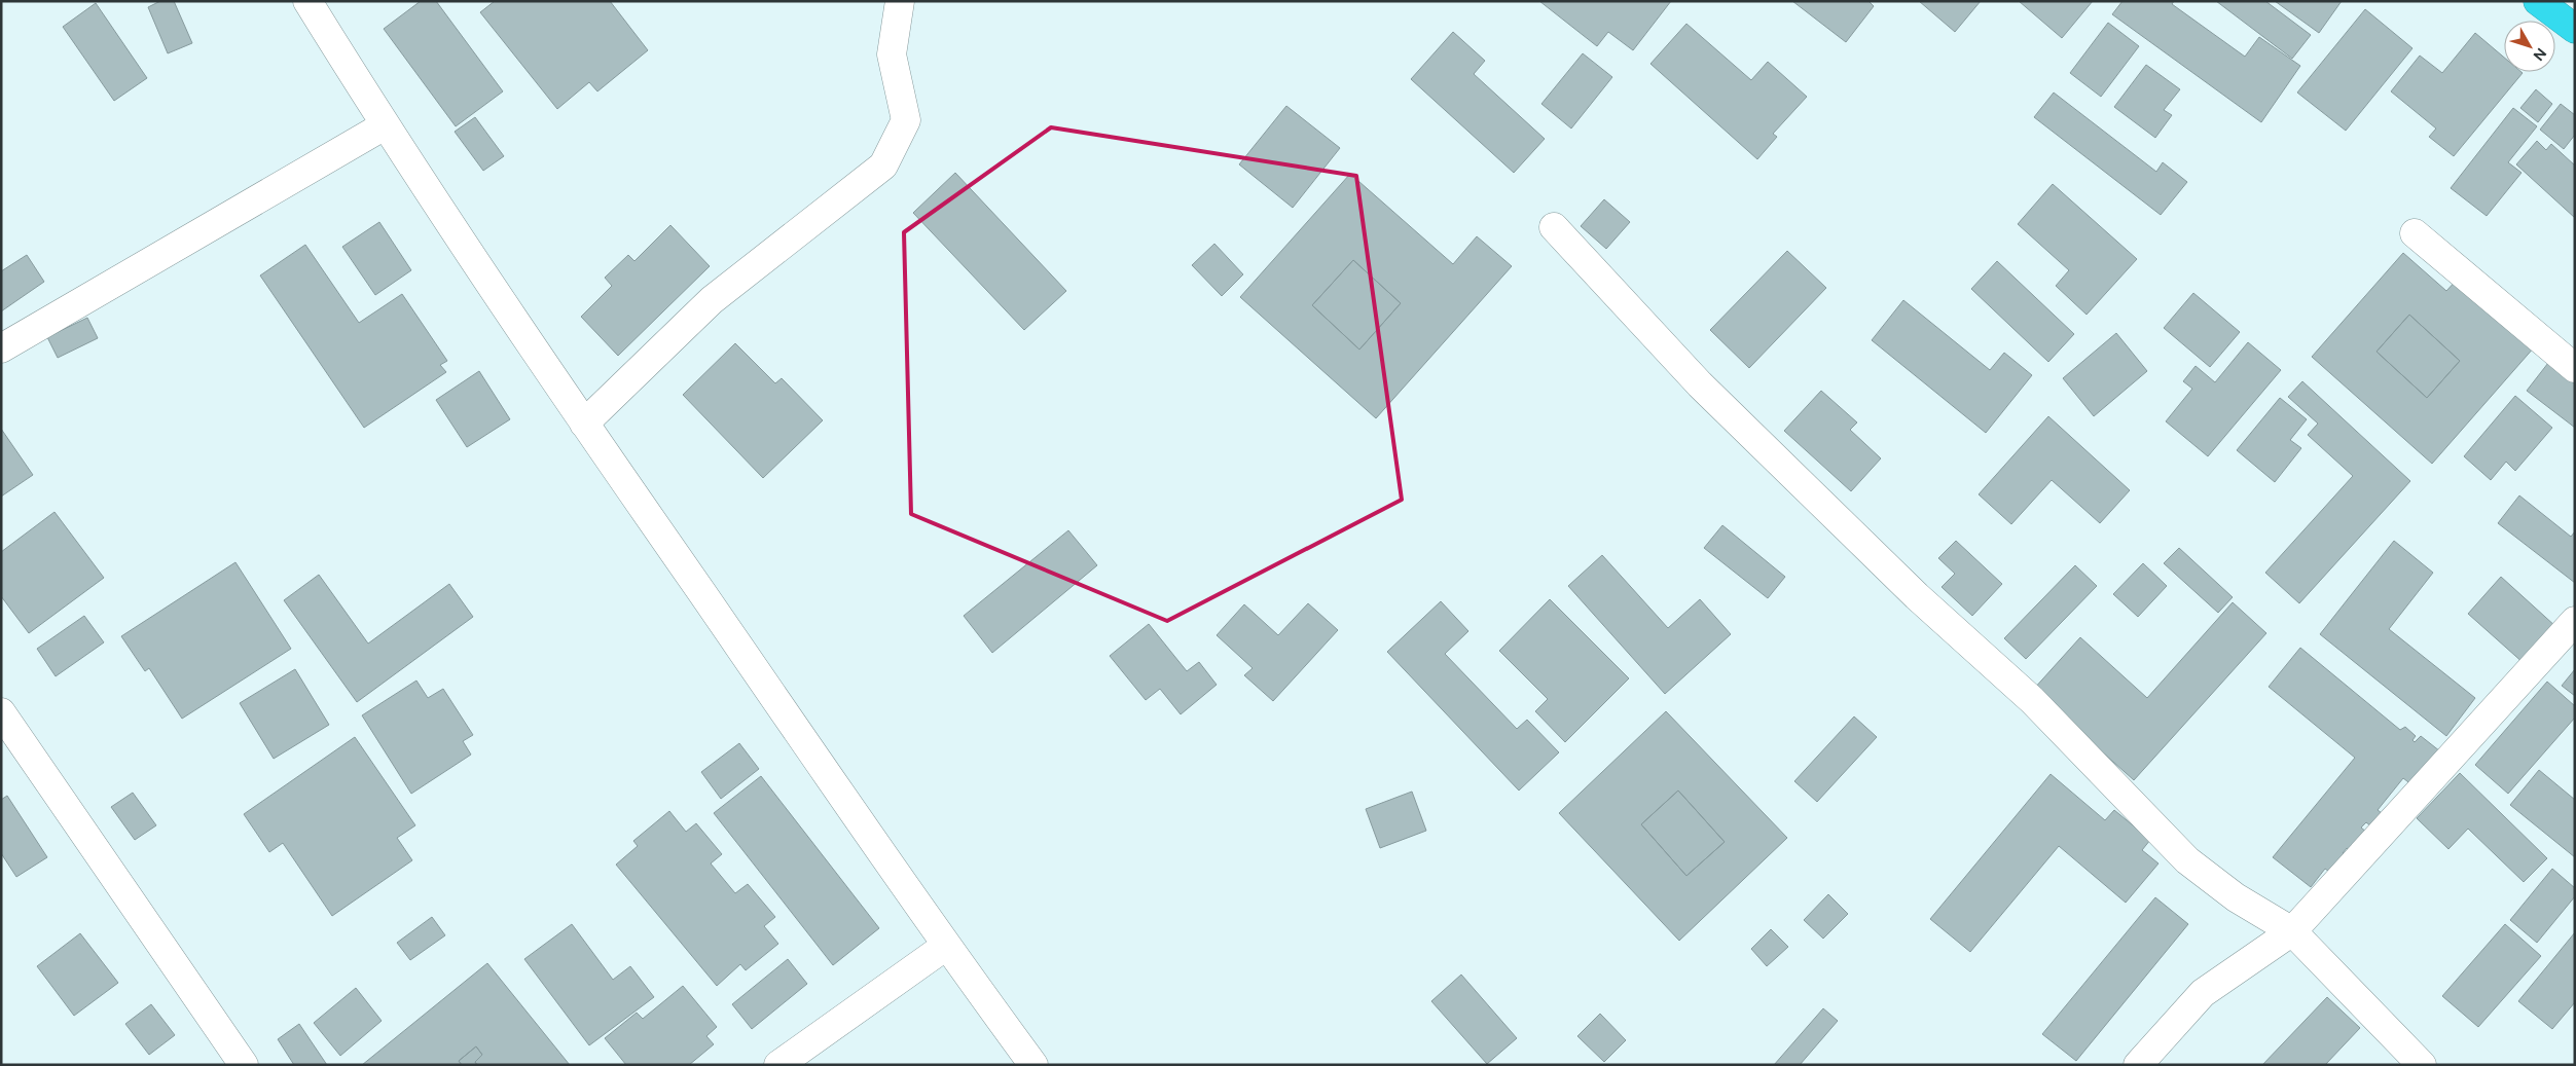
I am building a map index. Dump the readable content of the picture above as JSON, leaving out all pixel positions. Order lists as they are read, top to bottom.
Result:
{
  "north": "bottom right"
}
